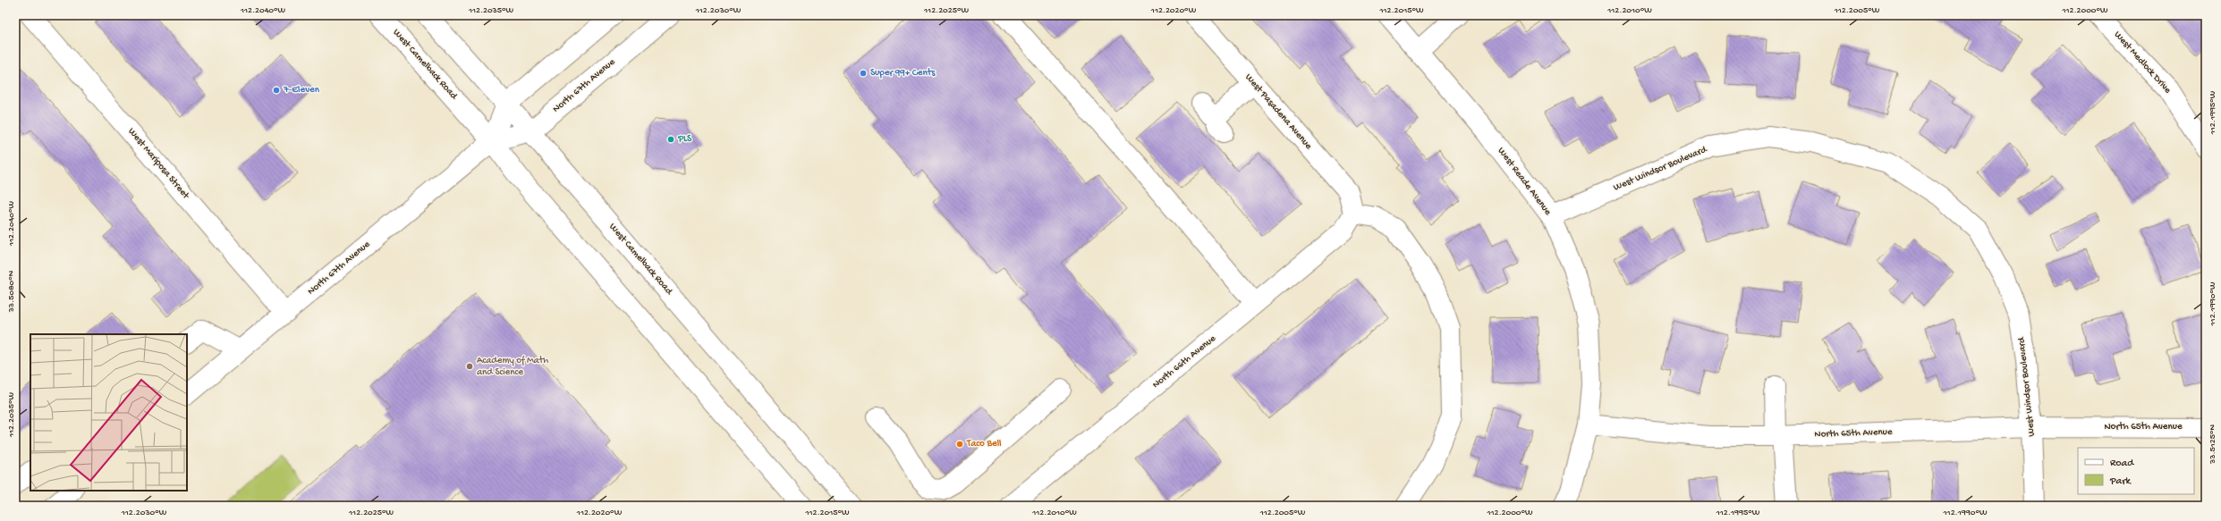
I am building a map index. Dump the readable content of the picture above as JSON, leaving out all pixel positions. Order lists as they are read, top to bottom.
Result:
{
  "streets": {
    "street": [
      "West Medlock Drive",
      "West Camelback Road",
      "North 67th Avenue",
      "West Pasadena Avenue",
      "West Mariposa Street",
      "West Windsor Boulevard",
      "West Reade Avenue",
      "North 66th Avenue",
      "North 65th Avenue"
    ]
  },
  "crossings": [
    ["West Camelback Road", "North 67th Avenue"],
    ["North 67th Avenue", "West Mariposa Street"],
    ["West Pasadena Avenue", "North 66th Avenue"],
    ["West Windsor Boulevard", "West Reade Avenue"],
    ["West Windsor Boulevard", "North 65th Avenue"],
    ["West Reade Avenue", "North 65th Avenue"]
  ],
  "places": [
    "Super 99+ Cents",
    "7-Eleven",
    "PLS",
    "Academy of Math and Science",
    "Taco Bell"
  ],
  "legend": ["Road", "Park"],
  "coordinates": [
    "112.2040°W",
    "112.2035°W",
    "112.2030°W",
    "112.2025°W",
    "112.2020°W",
    "112.2015°W",
    "112.2010°W",
    "112.2005°W",
    "112.2000°W",
    "112.1995°W",
    "33.5080°N",
    "112.1990°W",
    "33.5125°N"
  ]
}
